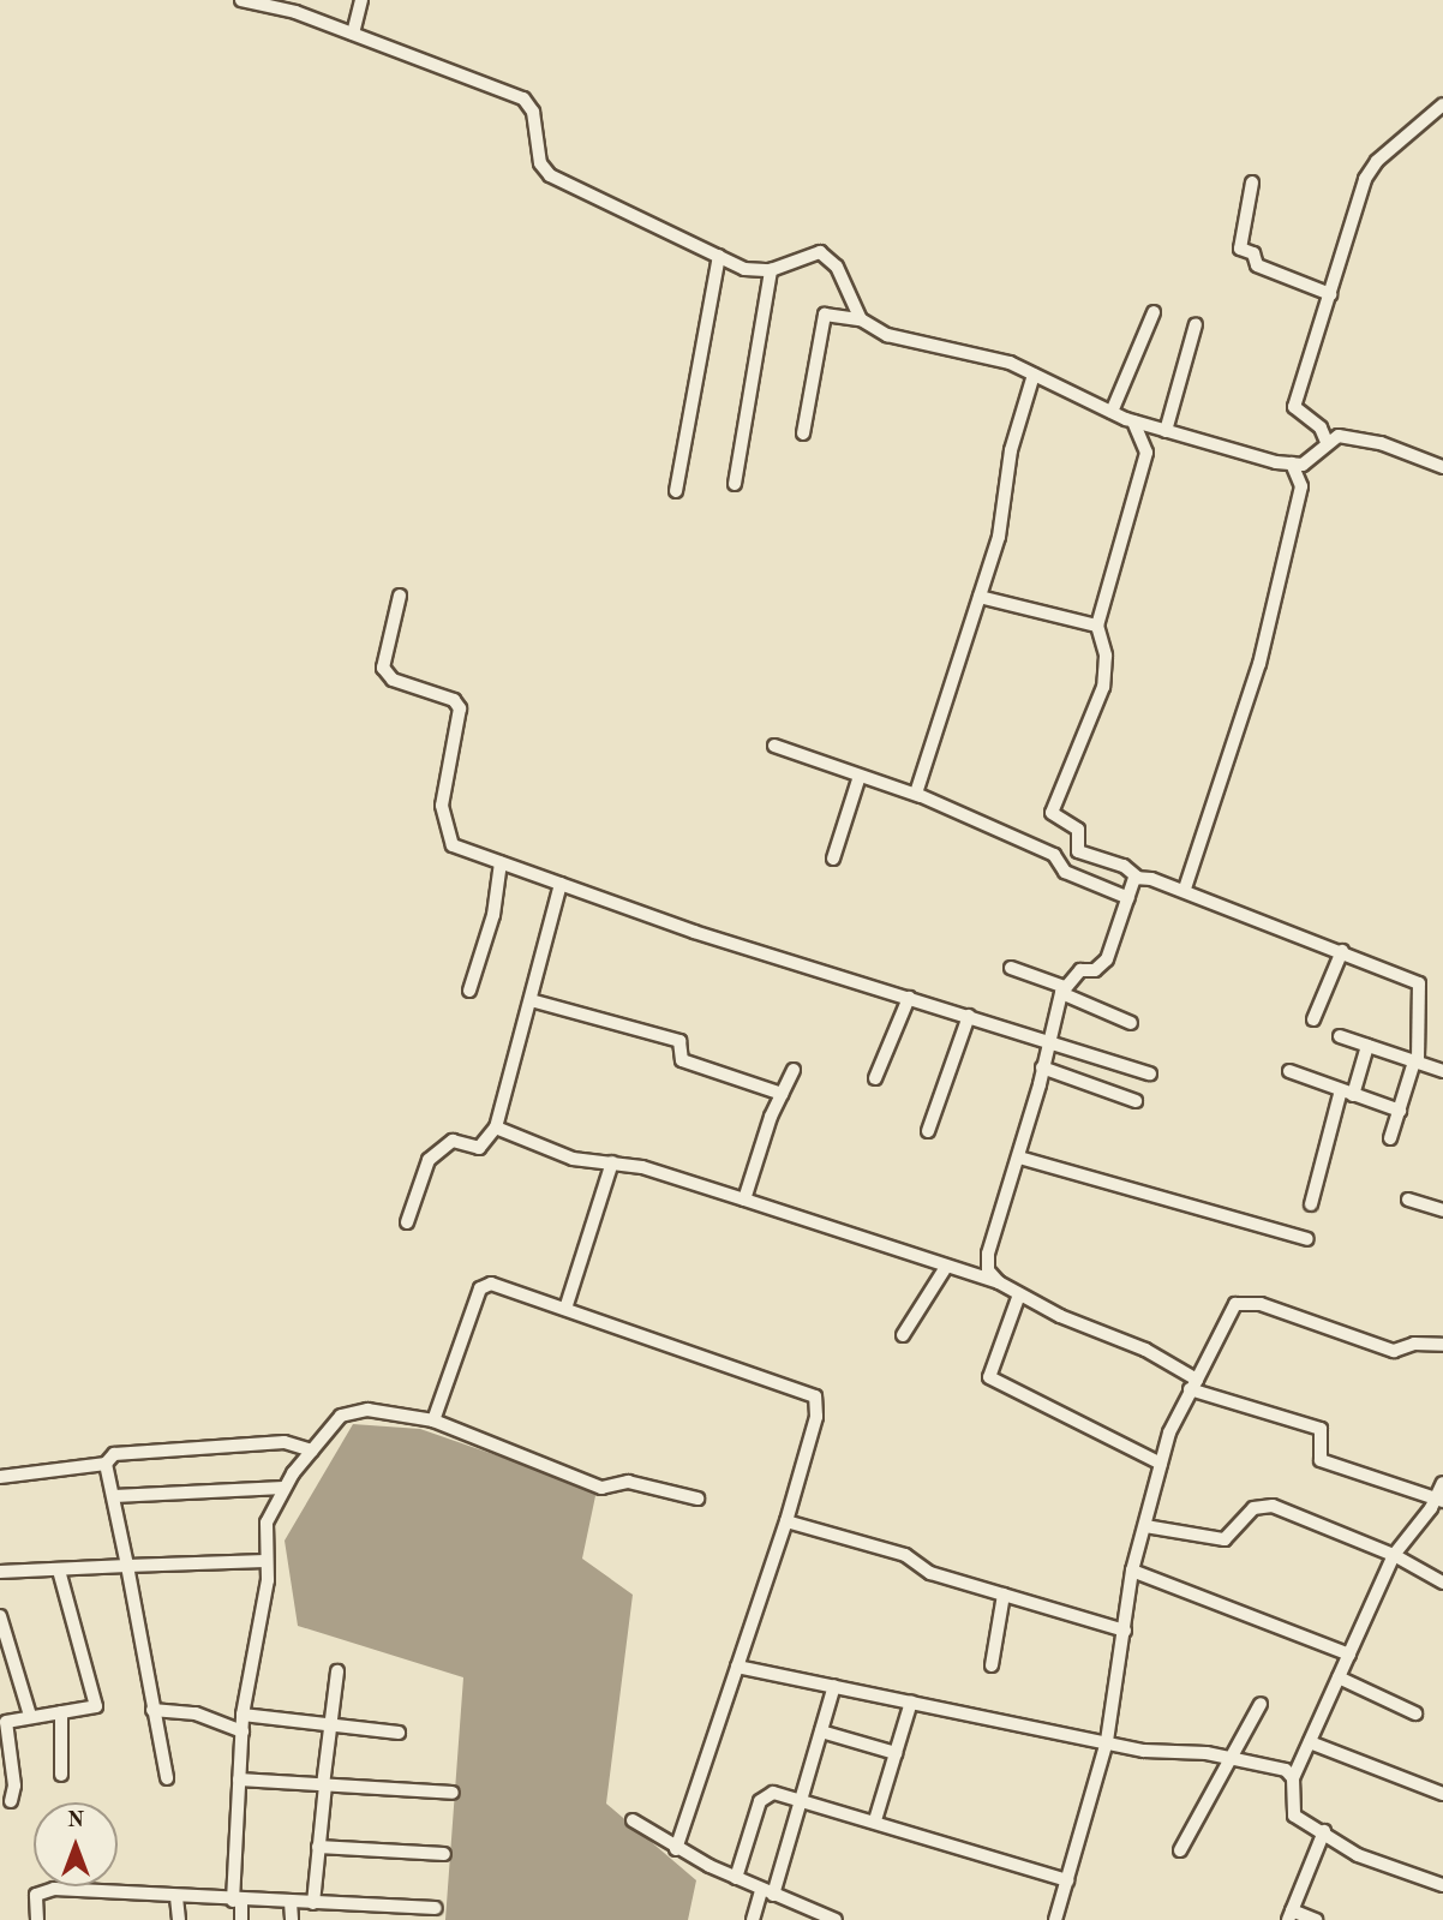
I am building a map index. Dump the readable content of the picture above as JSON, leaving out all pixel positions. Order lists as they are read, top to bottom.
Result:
{
  "north": "top"
}
